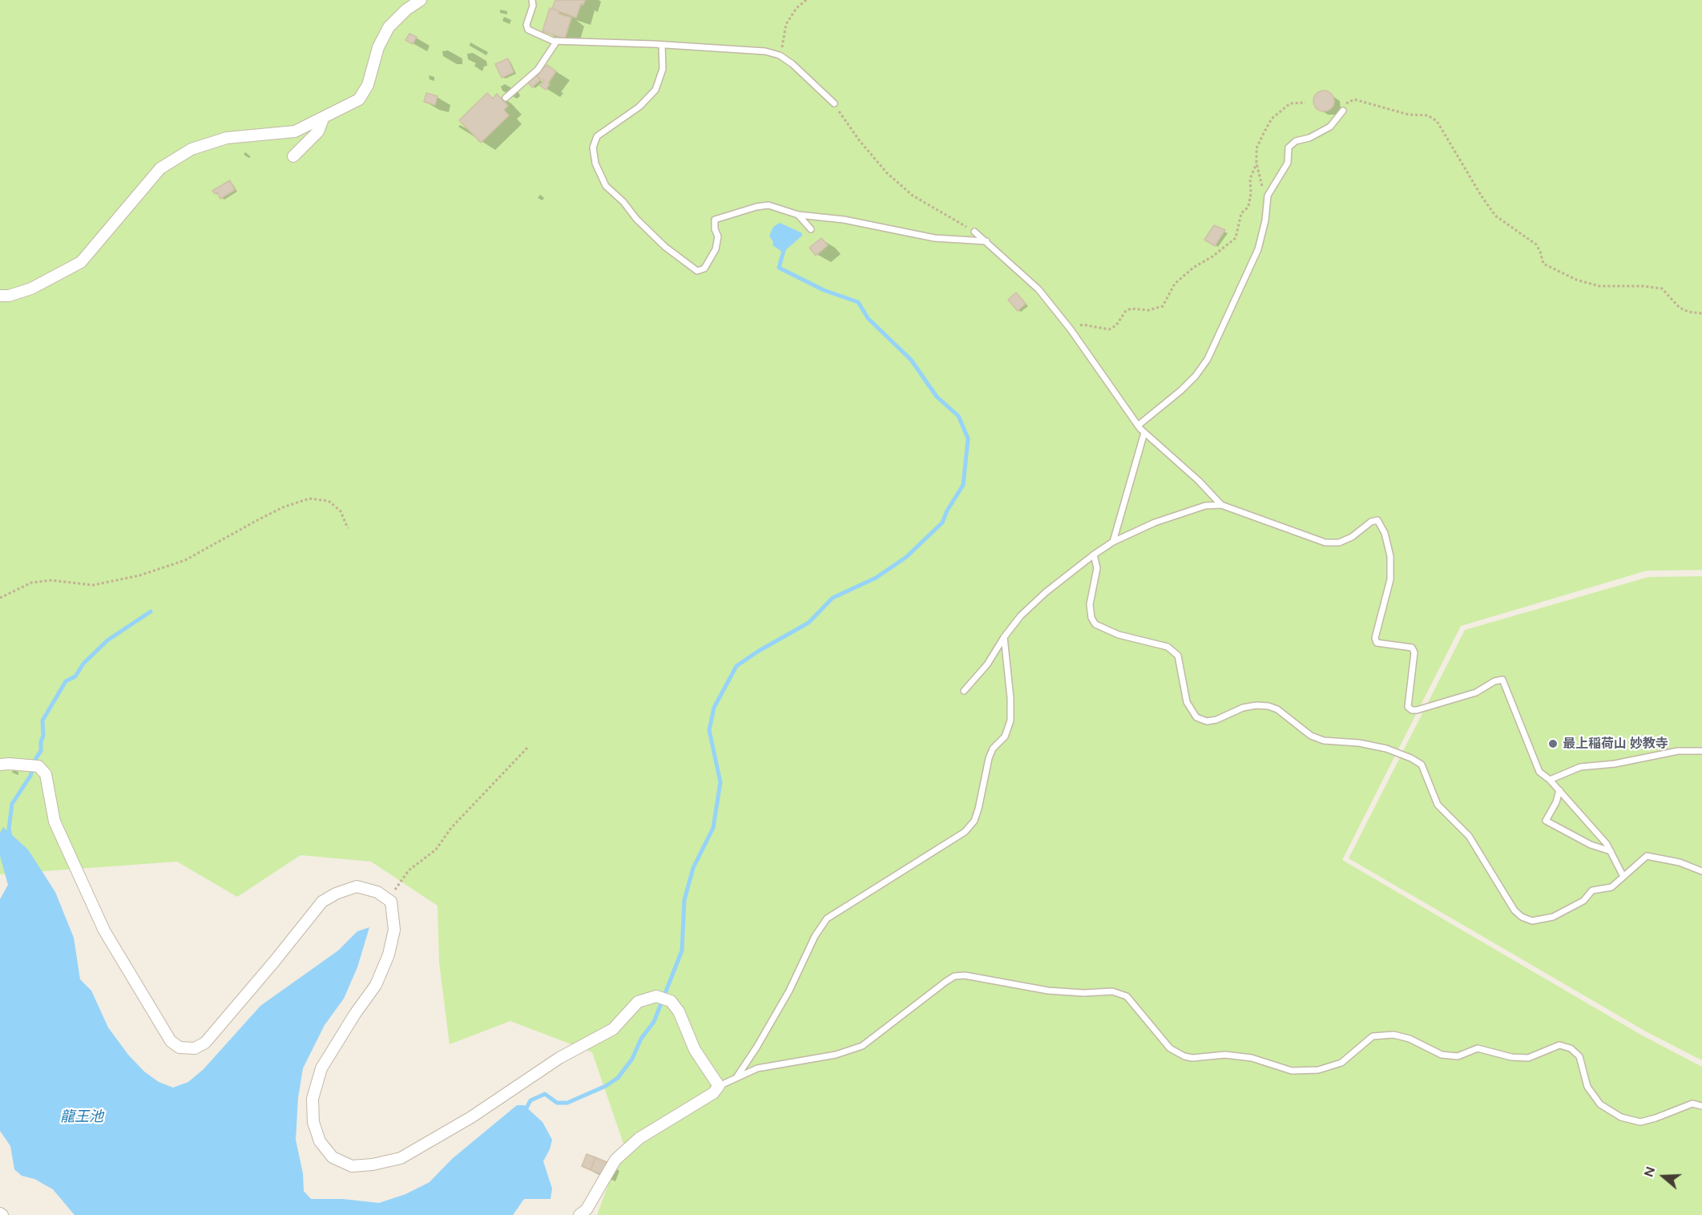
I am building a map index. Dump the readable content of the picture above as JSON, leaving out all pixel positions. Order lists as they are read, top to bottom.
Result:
{
  "water": ["龍王池"],
  "places": ["最上稲荷山 妙教寺"],
  "north": "left"
}
